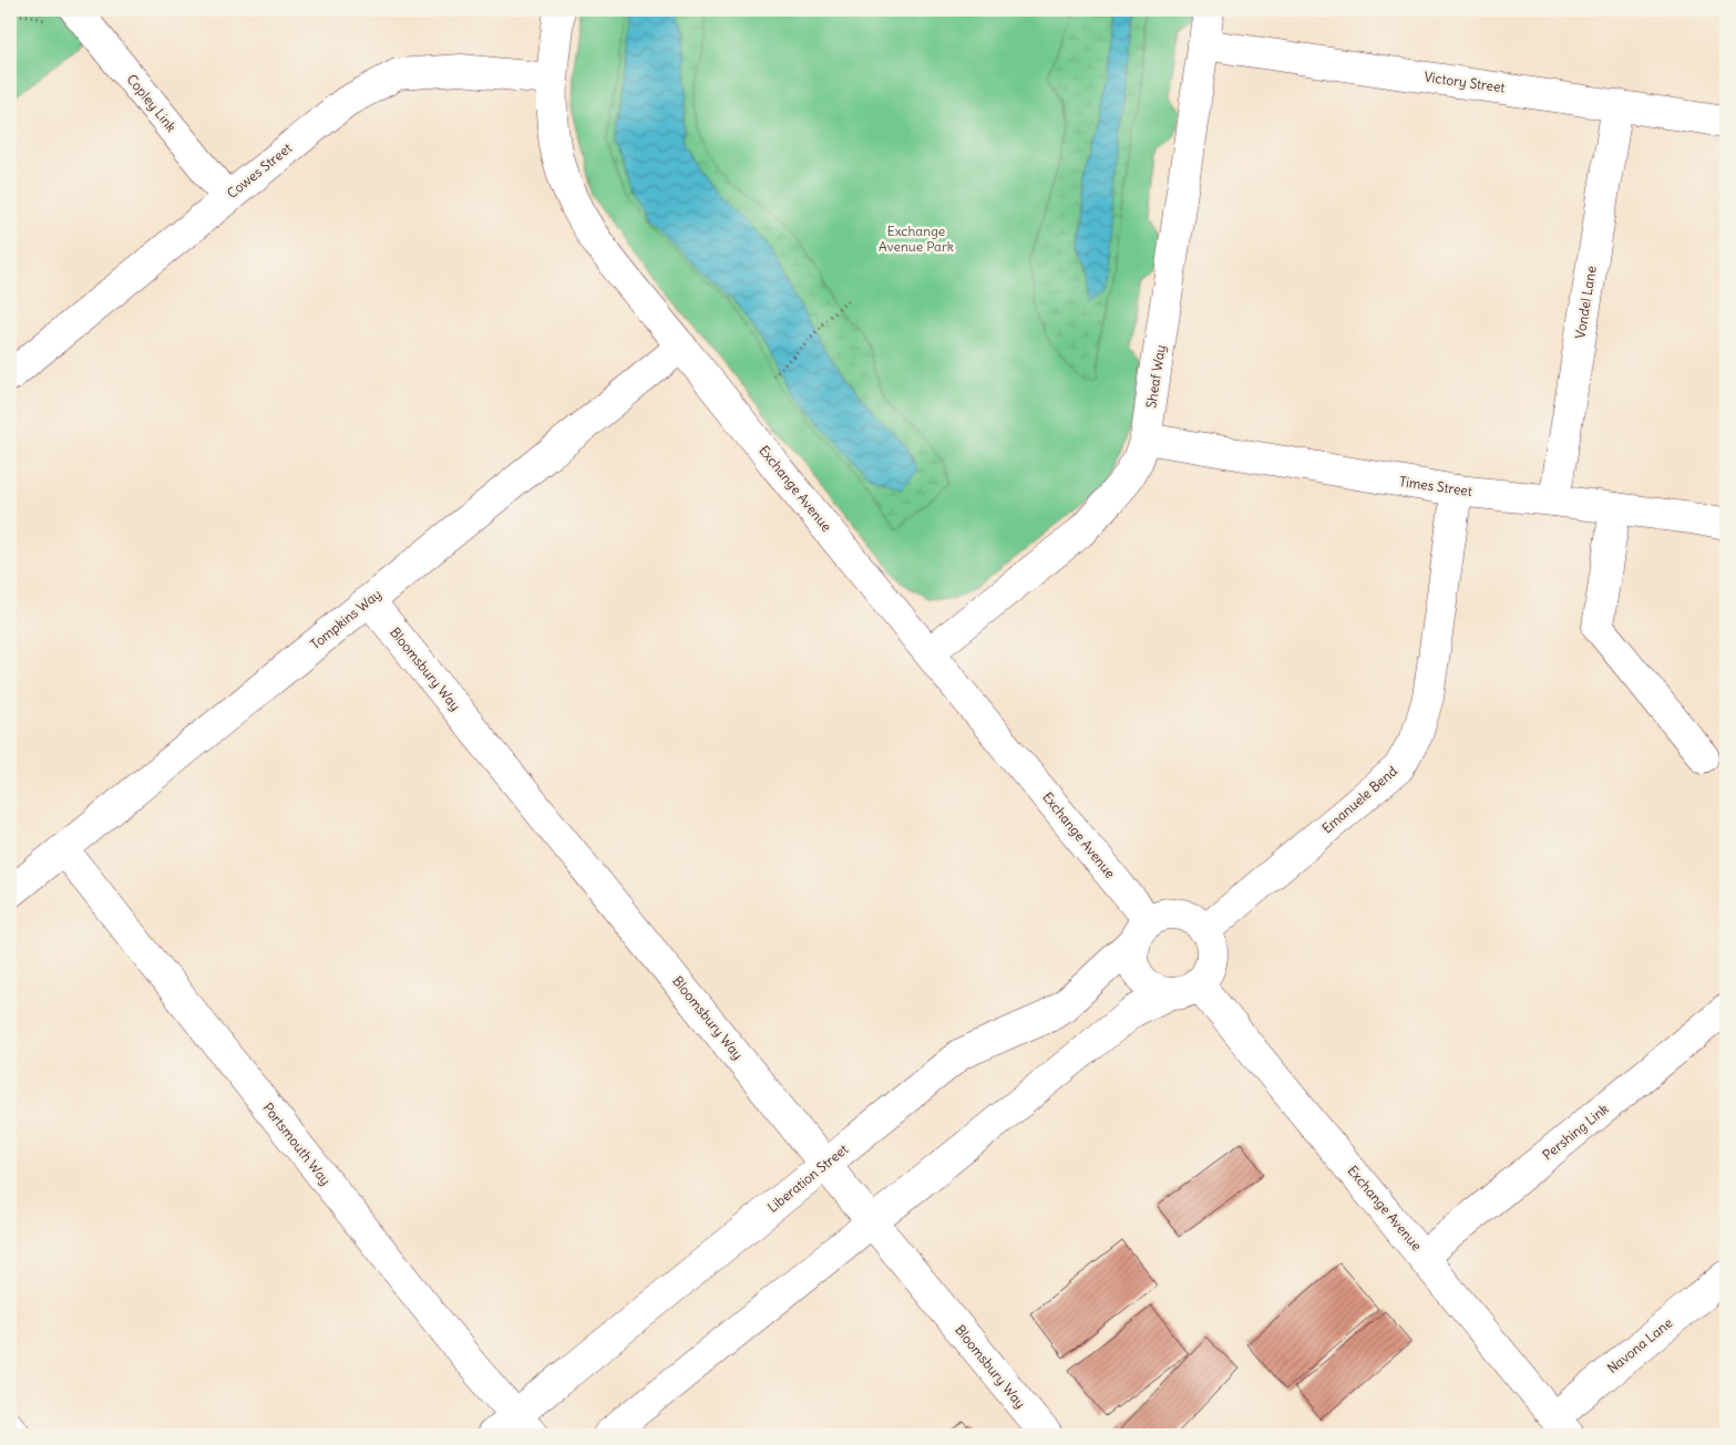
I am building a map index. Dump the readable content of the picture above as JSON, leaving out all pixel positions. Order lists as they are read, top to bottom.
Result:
{
  "streets": {
    "street": [
      "Victory Street",
      "Copley Link",
      "Cowes Street",
      "Vondel Lane",
      "Sheaf Way",
      "Times Street",
      "Exchange Avenue",
      "Tompkins Way",
      "Bloomsbury Way",
      "Emanuele Bend",
      "Pershing Link",
      "Portsmouth Way",
      "Liberation Street",
      "Navona Lane"
    ]
  },
  "crossings": [
    ["Victory Street", "Vondel Lane"],
    ["Victory Street", "Sheaf Way"],
    ["Copley Link", "Cowes Street"],
    ["Cowes Street", "Exchange Avenue"],
    ["Vondel Lane", "Times Street"],
    ["Sheaf Way", "Times Street"],
    ["Sheaf Way", "Exchange Avenue"],
    ["Times Street", "Emanuele Bend"],
    ["Exchange Avenue", "Tompkins Way"],
    ["Exchange Avenue", "Emanuele Bend"],
    ["Exchange Avenue", "Pershing Link"],
    ["Exchange Avenue", "Liberation Street"],
    ["Exchange Avenue", "Navona Lane"],
    ["Tompkins Way", "Bloomsbury Way"],
    ["Tompkins Way", "Portsmouth Way"],
    ["Bloomsbury Way", "Liberation Street"],
    ["Emanuele Bend", "Liberation Street"],
    ["Portsmouth Way", "Liberation Street"]
  ],
  "parks": ["Exchange Avenue Park"]
}
